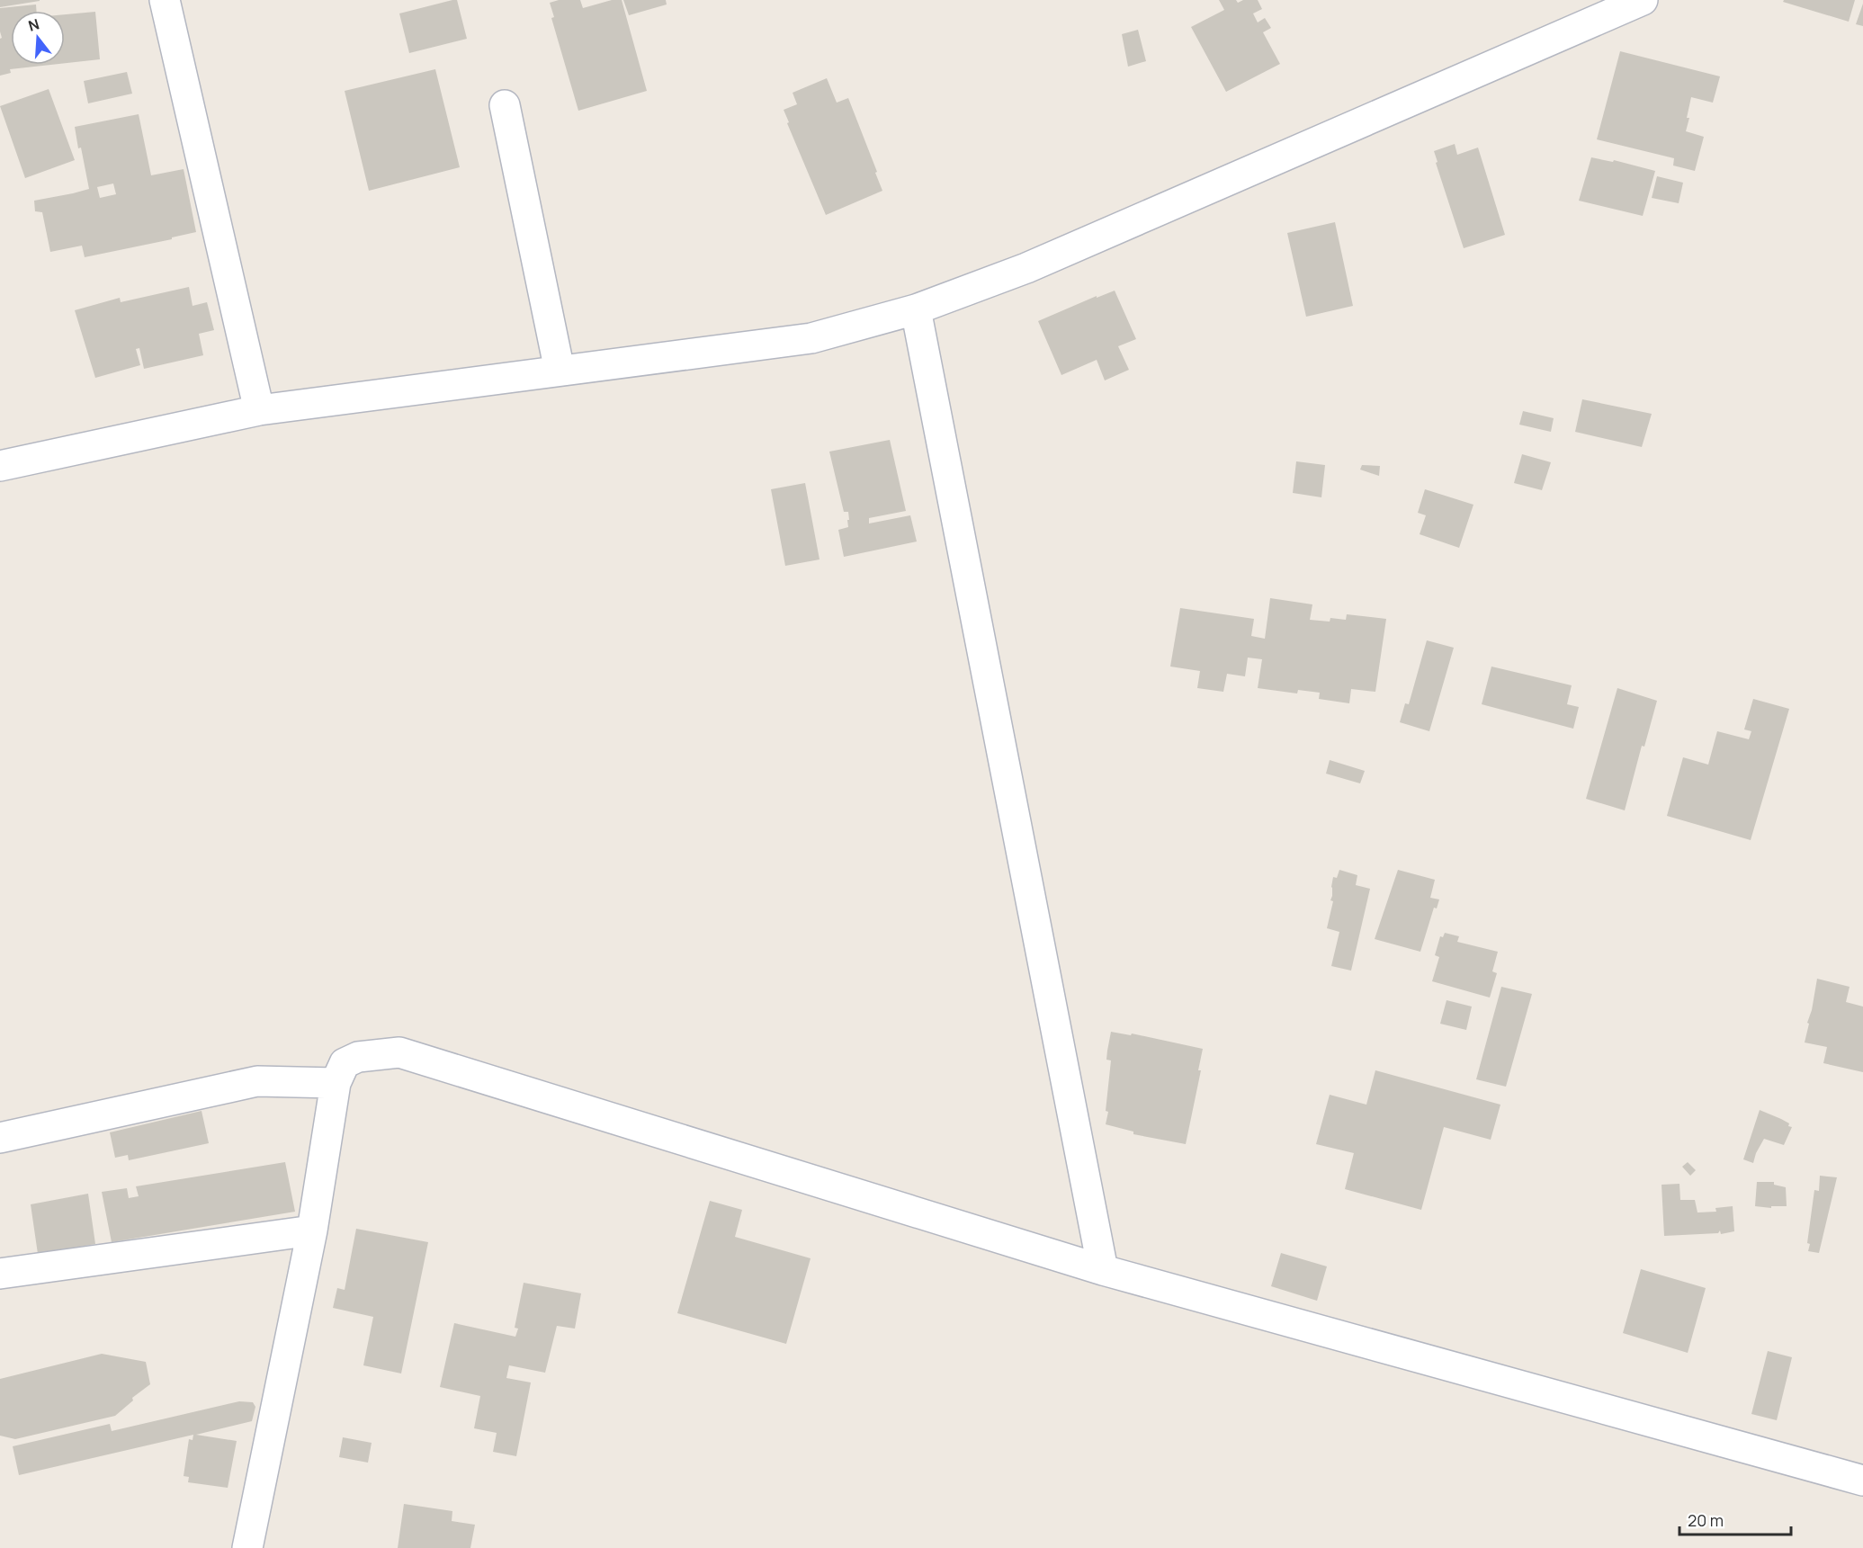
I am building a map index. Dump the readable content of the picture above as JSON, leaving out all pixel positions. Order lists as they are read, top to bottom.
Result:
{
  "scale_bar": "20 m",
  "north": "top"
}
